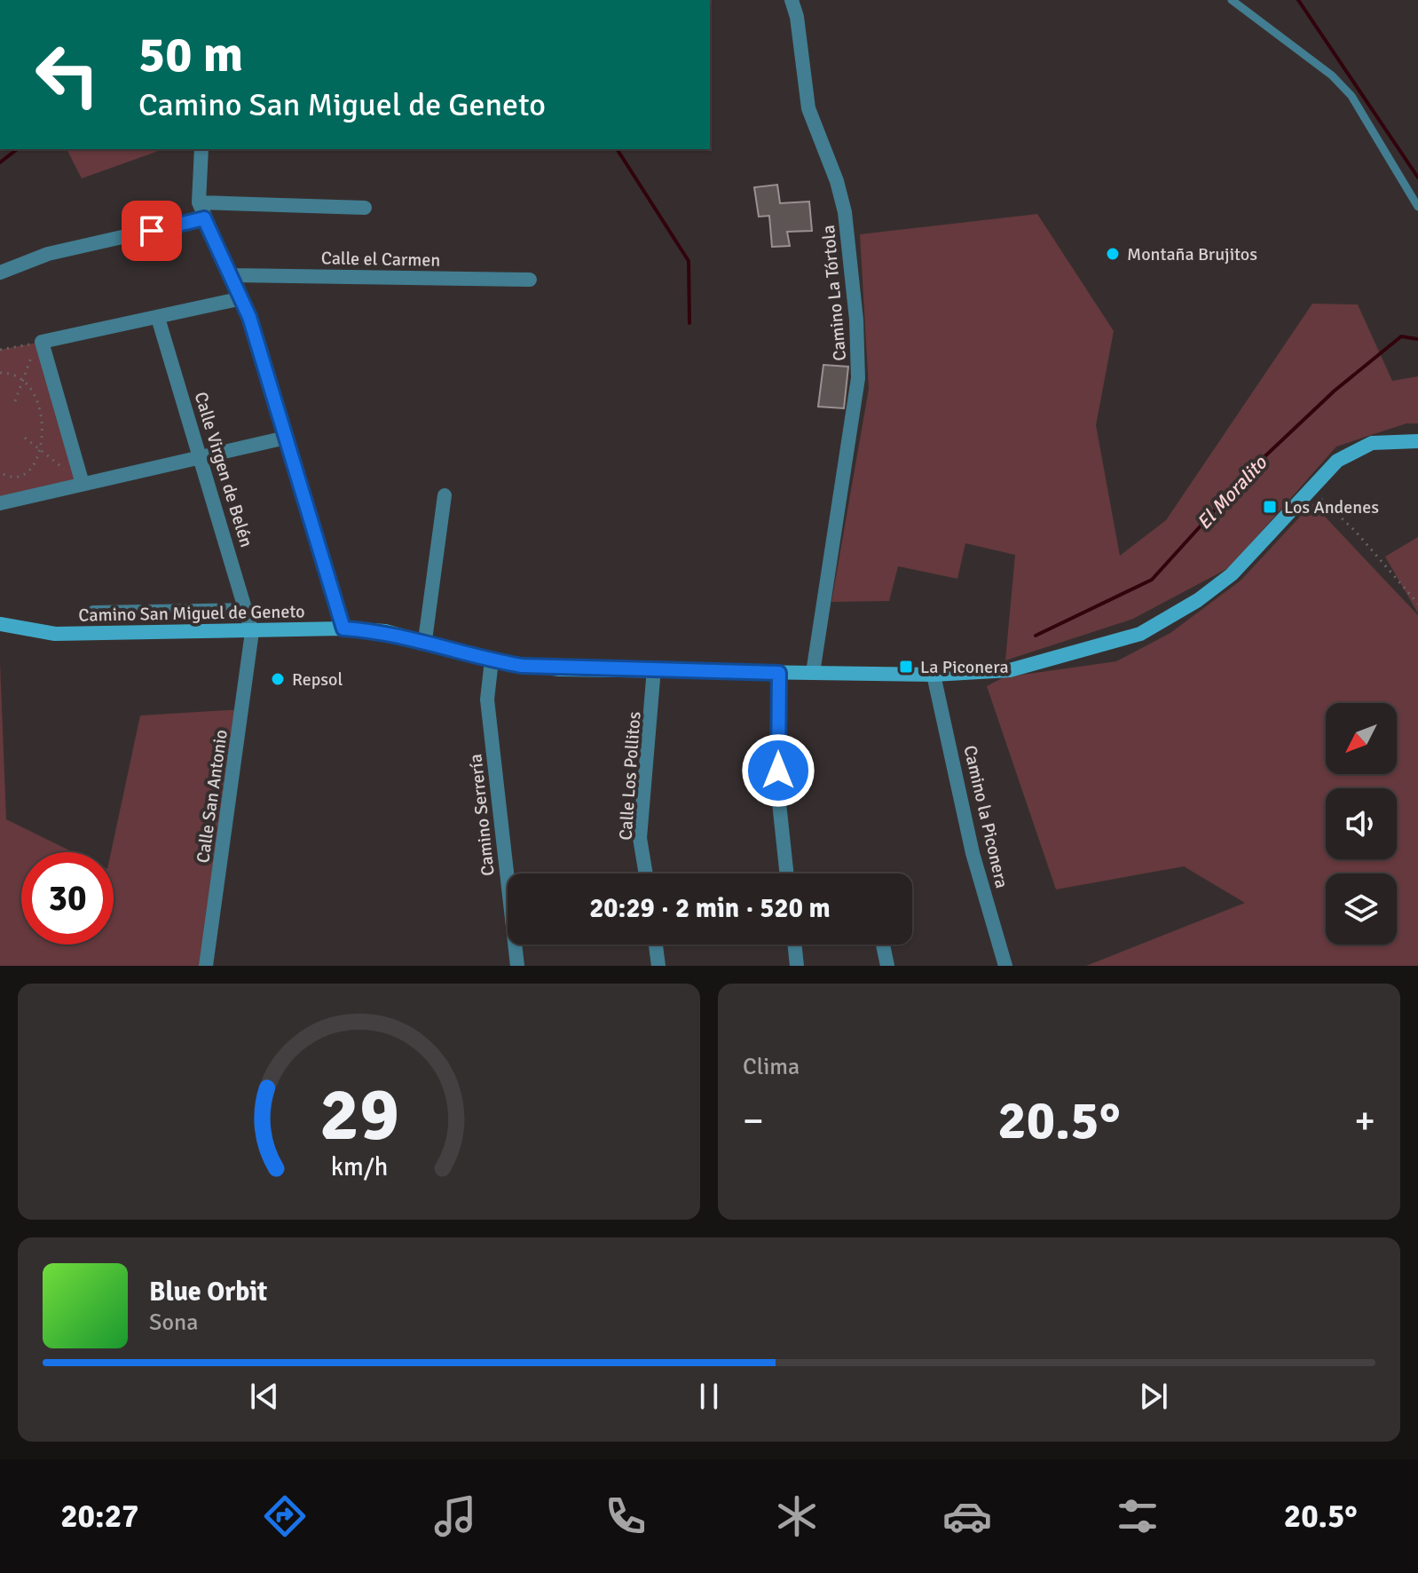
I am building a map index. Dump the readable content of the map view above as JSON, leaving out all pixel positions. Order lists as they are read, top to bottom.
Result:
{
  "streets": {
    "main road": ["Camino San Miguel de Geneto"],
    "street": [
      "Calle el Carmen",
      "Camino La Tórtola",
      "Calle Virgen de Belén",
      "Calle Los Pollitos",
      "Calle San Antonio",
      "Camino Serrería",
      "Camino la Piconera"
    ]
  },
  "crossings": [
    ["Camino La Tórtola", "Camino San Miguel de Geneto"],
    ["Calle Virgen de Belén", "Camino San Miguel de Geneto"],
    ["Calle Virgen de Belén", "Calle San Antonio"],
    ["Camino San Miguel de Geneto", "Calle Los Pollitos"],
    ["Camino San Miguel de Geneto", "Calle San Antonio"],
    ["Camino San Miguel de Geneto", "Camino Serrería"],
    ["Camino San Miguel de Geneto", "Camino la Piconera"]
  ],
  "water": ["El Moralito"],
  "places": {
    "other": ["Montaña Brujitos", "Repsol"],
    "transit": ["Los Andenes", "La Piconera"]
  },
  "north": "bottom left",
  "page": {
    "turn": ["50 m", "Camino San Miguel de Geneto"],
    "limit": "30",
    "trip": "20:29 · 2 min · 520 m",
    "tile": "Clima",
    "heat": ["−", "20.5°", "+"],
    "song": ["Blue Orbit", "Sona"],
    "tabs": ["20:27", "20.5°"],
    "gauge": ["29", "km/h"]
  }
}
